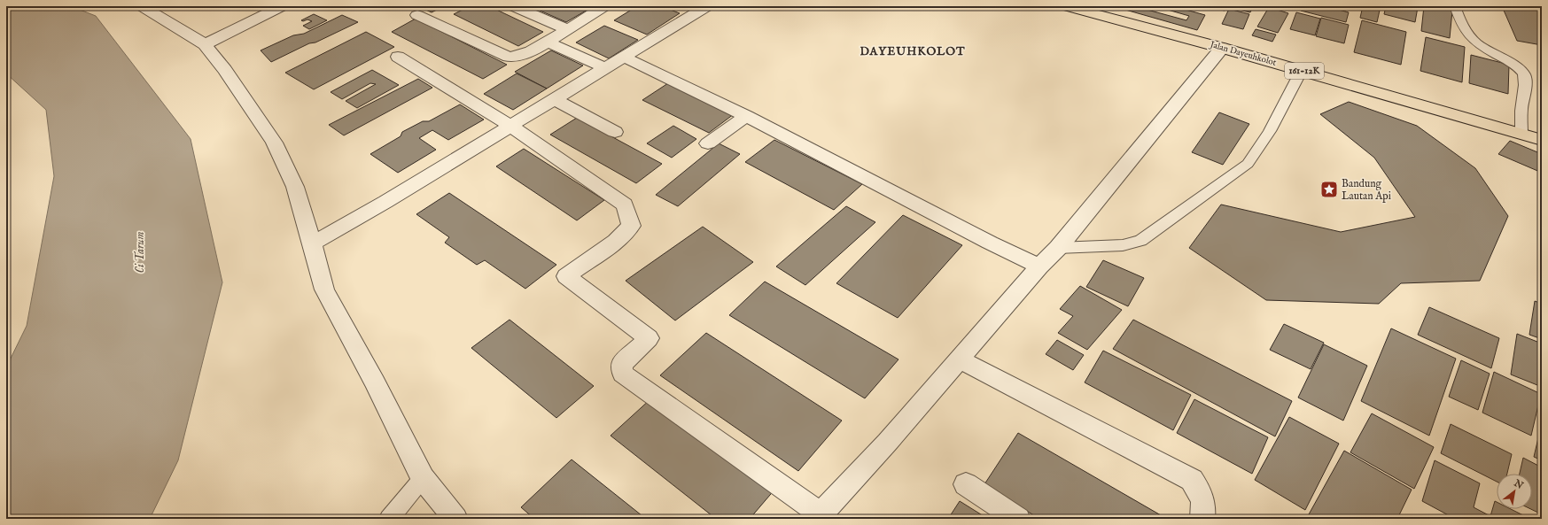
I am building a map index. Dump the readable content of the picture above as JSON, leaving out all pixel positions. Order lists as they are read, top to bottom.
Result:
{
  "streets": {
    "main road": ["Jalan Dayeuhkolot", "161-12K"]
  },
  "districts": ["DAYEUHKOLOT"],
  "water": ["Ci Tarum"],
  "places": {
    "place": ["Bandung Lautan Api"]
  },
  "north": "top right"
}
